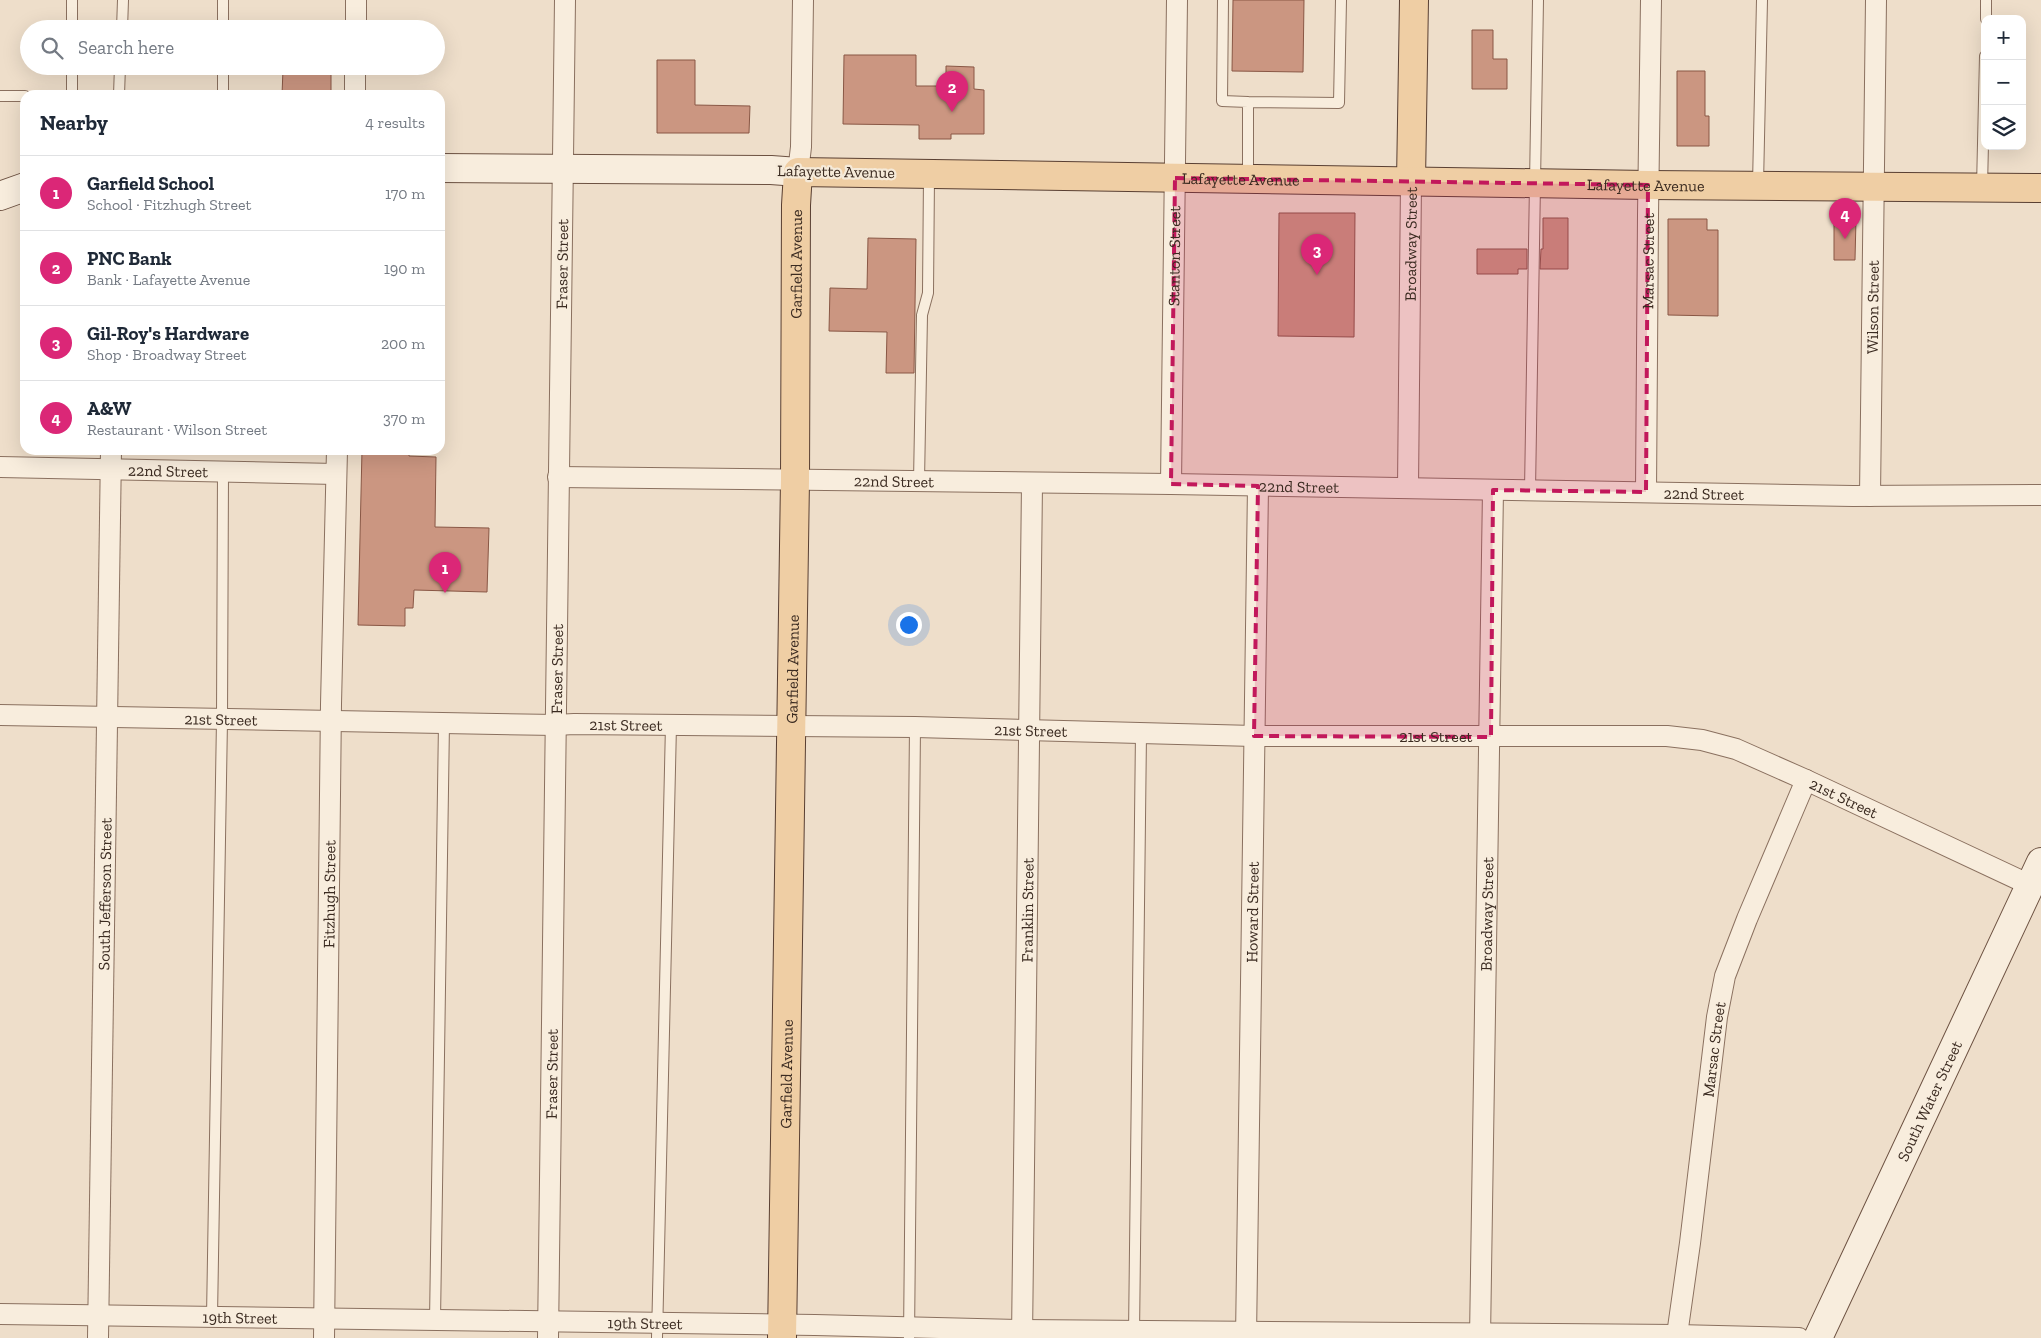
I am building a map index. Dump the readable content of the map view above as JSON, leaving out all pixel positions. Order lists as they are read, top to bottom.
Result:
{
  "streets": {
    "main road": ["Lafayette Avenue", "Broadway Street", "Garfield Avenue"],
    "street": [
      "Stanton Street",
      "Marsac Street",
      "Fraser Street",
      "Wilson Street",
      "22nd Street",
      "21st Street",
      "South Jefferson Street",
      "Fitzhugh Street",
      "Franklin Street",
      "Howard Street",
      "South Water Street",
      "19th Street"
    ]
  },
  "crossings": [
    ["Lafayette Avenue", "Broadway Street"],
    ["Lafayette Avenue", "Stanton Street"],
    ["Lafayette Avenue", "Marsac Street"],
    ["Lafayette Avenue", "Fraser Street"],
    ["Lafayette Avenue", "Garfield Avenue"],
    ["Lafayette Avenue", "Wilson Street"],
    ["Broadway Street", "22nd Street"],
    ["Broadway Street", "21st Street"],
    ["Broadway Street", "19th Street"],
    ["Stanton Street", "22nd Street"],
    ["Marsac Street", "22nd Street"],
    ["Marsac Street", "21st Street"],
    ["Marsac Street", "19th Street"],
    ["Fraser Street", "22nd Street"],
    ["Fraser Street", "21st Street"],
    ["Fraser Street", "19th Street"],
    ["Garfield Avenue", "22nd Street"],
    ["Garfield Avenue", "21st Street"],
    ["Garfield Avenue", "19th Street"],
    ["Wilson Street", "22nd Street"],
    ["22nd Street", "South Jefferson Street"],
    ["22nd Street", "Fitzhugh Street"],
    ["22nd Street", "Franklin Street"],
    ["22nd Street", "Howard Street"],
    ["21st Street", "South Jefferson Street"],
    ["21st Street", "Fitzhugh Street"],
    ["21st Street", "Franklin Street"],
    ["21st Street", "Howard Street"],
    ["21st Street", "South Water Street"],
    ["South Jefferson Street", "19th Street"],
    ["Fitzhugh Street", "19th Street"],
    ["Franklin Street", "19th Street"],
    ["Howard Street", "19th Street"]
  ],
  "page": {
    "map_buttons": ["+", "−"],
    "search": "Search here",
    "pins": [
      "2",
      "4",
      "3",
      "1"
    ],
    "heading": ["Nearby", "4 results"],
    "list": [
      {
        "mark": "1",
        "name": "Garfield School",
        "note": "School · Fitzhugh Street",
        "value": "170 m"
      },
      {
        "mark": "2",
        "name": "PNC Bank",
        "note": "Bank · Lafayette Avenue",
        "value": "190 m"
      },
      {
        "mark": "3",
        "name": "Gil-Roy's Hardware",
        "note": "Shop · Broadway Street",
        "value": "200 m"
      },
      {
        "mark": "4",
        "name": "A&W",
        "note": "Restaurant · Wilson Street",
        "value": "370 m"
      }
    ]
  }
}
